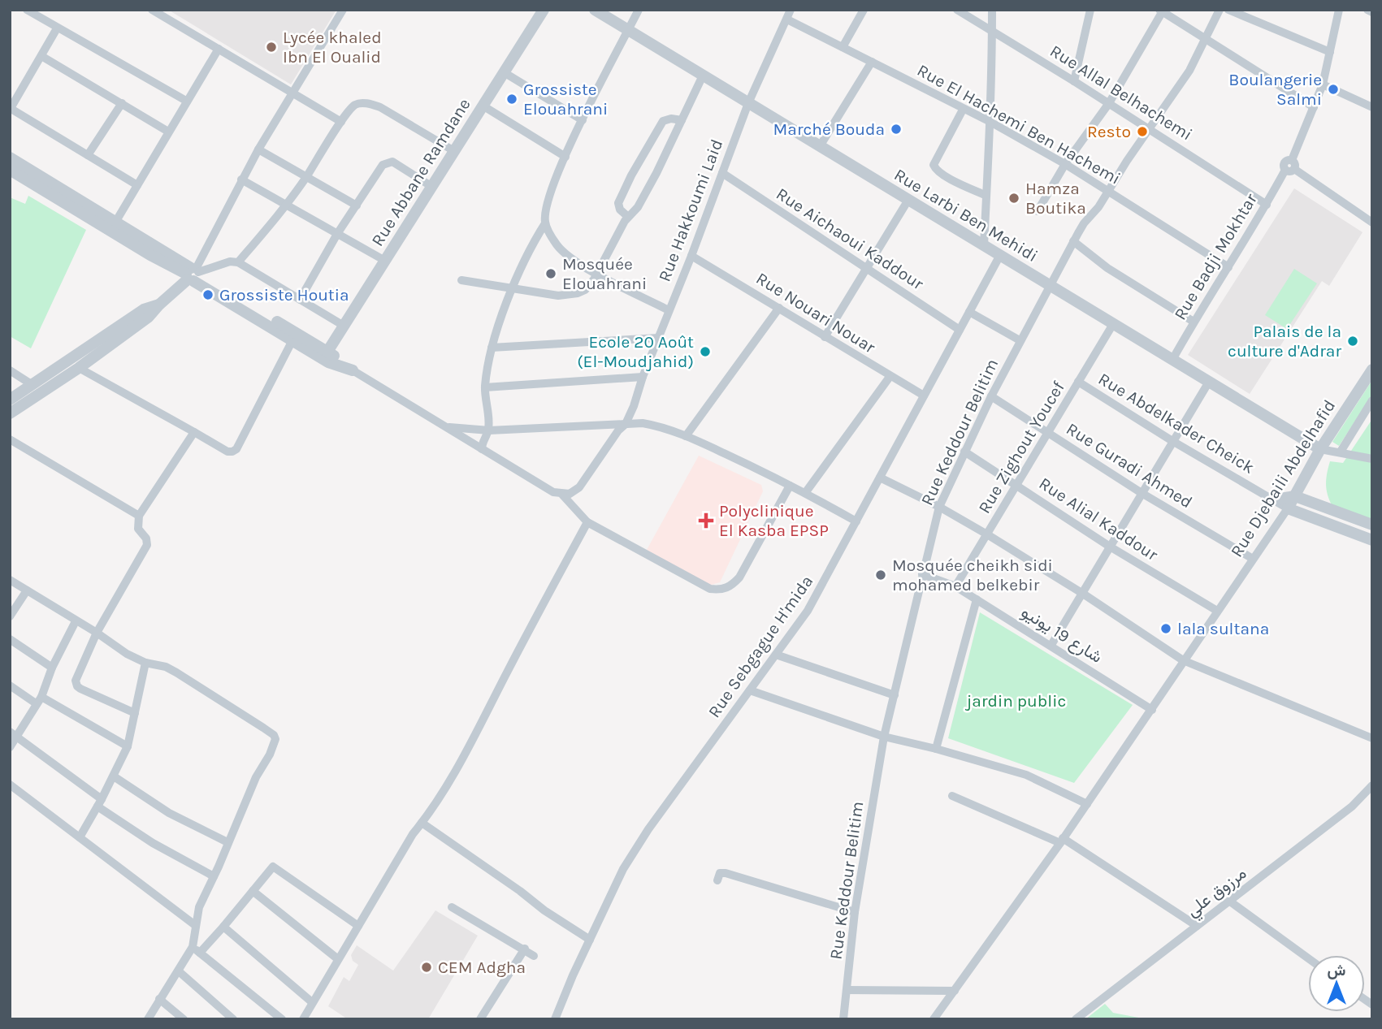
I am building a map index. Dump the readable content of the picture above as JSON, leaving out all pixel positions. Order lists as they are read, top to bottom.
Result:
{
  "streets": {
    "street": [
      "Rue Allal Belhachemi",
      "Rue El Hachemi Ben Hachemi",
      "Rue Abbane Ramdane",
      "Rue Hakkoumi Laid",
      "Rue Larbi Ben Mehidi",
      "Rue Aichaoui Kaddour",
      "Rue Badji Mokhtar",
      "Rue Nouari Nouar",
      "Rue Abdelkader Cheick",
      "Rue Keddour Belitim",
      "Rue Zighout Youcef",
      "Rue Guradi Ahmed",
      "Rue Djebaili Abdelhafid",
      "Rue Alial Kaddour",
      "شارع 19 يونيو",
      "Rue Sebgague H'mida",
      "مرزوق علي"
    ]
  },
  "crossings": [
    ["Rue Allal Belhachemi", "Rue Badji Mokhtar"],
    ["Rue Allal Belhachemi", "Rue Keddour Belitim"],
    ["Rue El Hachemi Ben Hachemi", "Rue Hakkoumi Laid"],
    ["Rue El Hachemi Ben Hachemi", "Rue Badji Mokhtar"],
    ["Rue El Hachemi Ben Hachemi", "Rue Keddour Belitim"],
    ["Rue Hakkoumi Laid", "Rue Larbi Ben Mehidi"],
    ["Rue Hakkoumi Laid", "Rue Aichaoui Kaddour"],
    ["Rue Hakkoumi Laid", "Rue Nouari Nouar"],
    ["Rue Larbi Ben Mehidi", "Rue Badji Mokhtar"],
    ["Rue Larbi Ben Mehidi", "Rue Keddour Belitim"],
    ["Rue Larbi Ben Mehidi", "Rue Zighout Youcef"],
    ["Rue Larbi Ben Mehidi", "Rue Djebaili Abdelhafid"],
    ["Rue Larbi Ben Mehidi", "Rue Sebgague H'mida"],
    ["Rue Aichaoui Kaddour", "Rue Sebgague H'mida"],
    ["Rue Nouari Nouar", "Rue Sebgague H'mida"],
    ["Rue Abdelkader Cheick", "Rue Zighout Youcef"],
    ["Rue Abdelkader Cheick", "Rue Djebaili Abdelhafid"],
    ["Rue Keddour Belitim", "Rue Guradi Ahmed"],
    ["Rue Keddour Belitim", "Rue Alial Kaddour"],
    ["Rue Keddour Belitim", "شارع 19 يونيو"],
    ["Rue Zighout Youcef", "Rue Guradi Ahmed"],
    ["Rue Zighout Youcef", "Rue Alial Kaddour"],
    ["Rue Zighout Youcef", "شارع 19 يونيو"],
    ["Rue Guradi Ahmed", "Rue Djebaili Abdelhafid"],
    ["Rue Djebaili Abdelhafid", "Rue Alial Kaddour"],
    ["Rue Djebaili Abdelhafid", "شارع 19 يونيو"]
  ],
  "parks": ["jardin public"],
  "places": {
    "other": [
      "Lycée khaled Ibn El Oualid",
      "Boulangerie Salmi",
      "Grossiste Elouahrani",
      "Marché Bouda",
      "Resto",
      "Hamza Boutika",
      "Mosquée Elouahrani",
      "Grossiste Houtia",
      "Palais de la culture d'Adrar",
      "Ecole 20 Août (El-Moudjahid)",
      "Mosquée cheikh sidi mohamed belkebir",
      "lala sultana",
      "CEM Adgha"
    ],
    "health": ["Polyclinique El Kasba EPSP"]
  },
  "north": "top"
}
